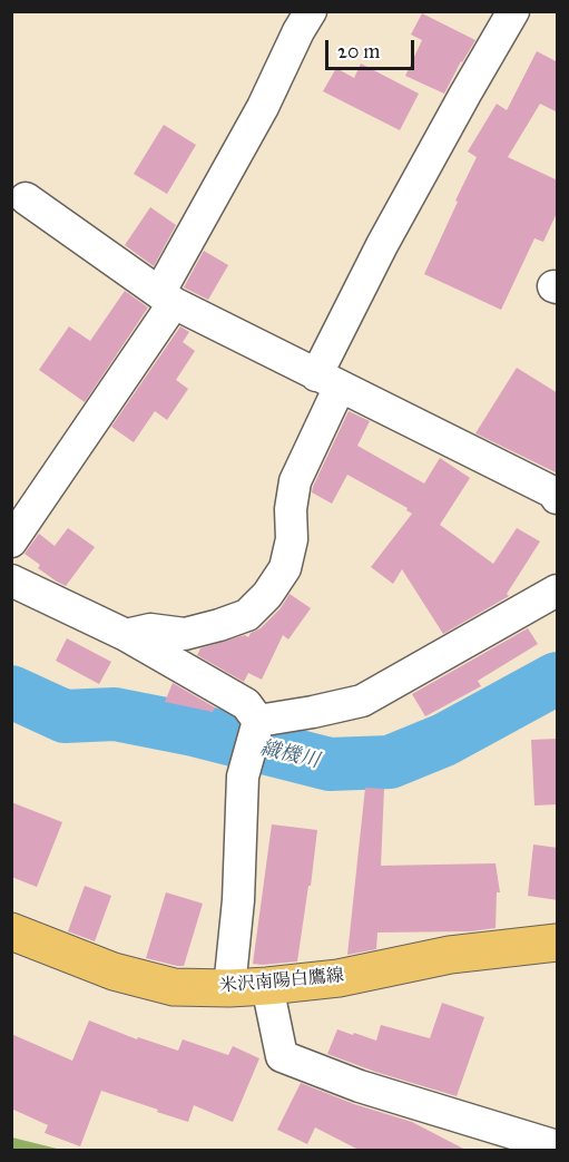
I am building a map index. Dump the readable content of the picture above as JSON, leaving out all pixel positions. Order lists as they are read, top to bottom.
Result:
{
  "streets": {
    "main road": ["米沢南陽白鷹線"]
  },
  "water": ["織機川"],
  "scale_bar": "20 m"
}
